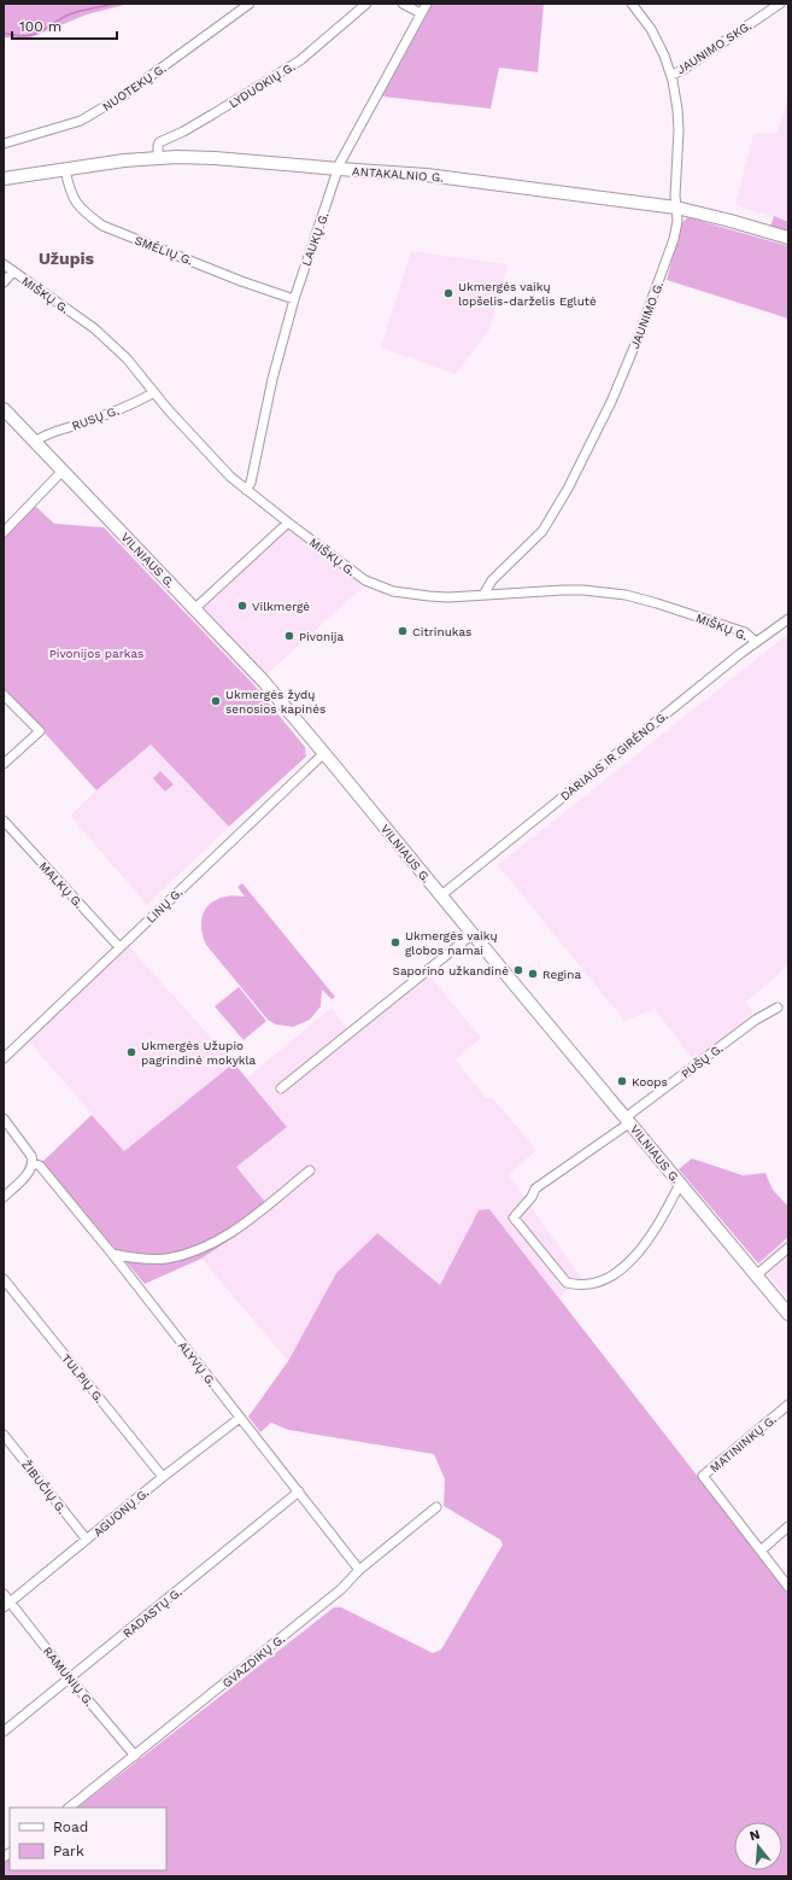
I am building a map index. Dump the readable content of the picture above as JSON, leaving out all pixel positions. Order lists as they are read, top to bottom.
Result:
{
  "streets": {
    "main road": ["ANTAKALNIO G.", "VILNIAUS G."],
    "street": [
      "JAUNIMO SKG.",
      "LYDUOKIŲ G.",
      "NUOTEKŲ G.",
      "LAUKŲ G.",
      "SMĖLIŲ G.",
      "MIŠKŲ G.",
      "JAUNIMO G.",
      "RUSŲ G.",
      "DARIAUS IR GIRĖNO G.",
      "MALKŲ G.",
      "LINŲ G.",
      "PUŠŲ G.",
      "ALYVŲ G.",
      "TULPIŲ G.",
      "MATININKŲ G.",
      "ŽIBUČIŲ G.",
      "AGUONŲ G.",
      "RADASTŲ G.",
      "GVAZDIKŲ G.",
      "RAMUNIŲ G."
    ]
  },
  "crossings": [
    ["JAUNIMO SKG.", "JAUNIMO G."],
    ["LYDUOKIŲ G.", "ANTAKALNIO G."],
    ["ANTAKALNIO G.", "LAUKŲ G."],
    ["ANTAKALNIO G.", "SMĖLIŲ G."],
    ["ANTAKALNIO G.", "JAUNIMO G."],
    ["LAUKŲ G.", "SMĖLIŲ G."],
    ["LAUKŲ G.", "MIŠKŲ G."],
    ["MIŠKŲ G.", "JAUNIMO G."],
    ["MIŠKŲ G.", "RUSŲ G."],
    ["MIŠKŲ G.", "DARIAUS IR GIRĖNO G."],
    ["RUSŲ G.", "VILNIAUS G."],
    ["VILNIAUS G.", "DARIAUS IR GIRĖNO G."],
    ["VILNIAUS G.", "LINŲ G."],
    ["VILNIAUS G.", "PUŠŲ G."],
    ["MALKŲ G.", "LINŲ G."],
    ["ALYVŲ G.", "AGUONŲ G."],
    ["ALYVŲ G.", "RADASTŲ G."],
    ["ALYVŲ G.", "GVAZDIKŲ G."],
    ["TULPIŲ G.", "AGUONŲ G."],
    ["ŽIBUČIŲ G.", "AGUONŲ G."],
    ["AGUONŲ G.", "RAMUNIŲ G."],
    ["RADASTŲ G.", "RAMUNIŲ G."],
    ["GVAZDIKŲ G.", "RAMUNIŲ G."]
  ],
  "districts": ["Užupis"],
  "parks": ["Pivonijos parkas"],
  "places": [
    "Ukmergės vaikų lopšelis-darželis Eglutė",
    "Vilkmergė",
    "Citrinukas",
    "Pivonija",
    "Ukmergės žydų senosios kapinės",
    "Ukmergės vaikų globos namai",
    "Saporino užkandinė",
    "Regina",
    "Ukmergės Užupio pagrindinė mokykla",
    "Koops"
  ],
  "legend": ["Road", "Park"],
  "scale_bar": "100 m",
  "north": "top"
}
